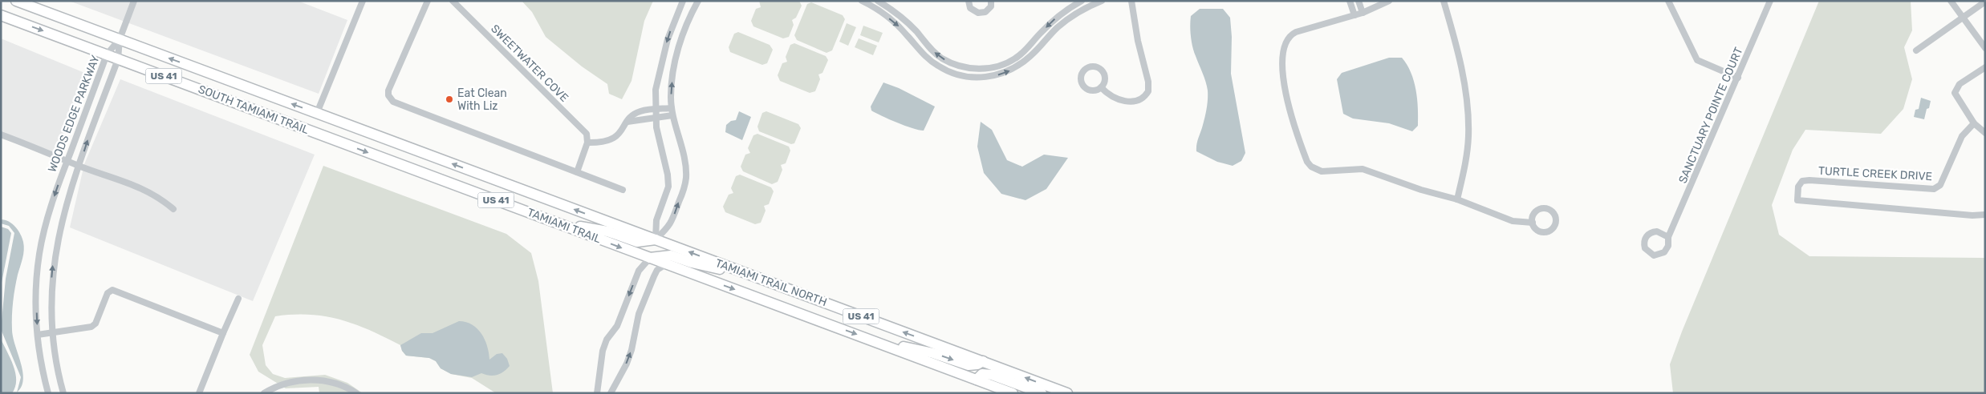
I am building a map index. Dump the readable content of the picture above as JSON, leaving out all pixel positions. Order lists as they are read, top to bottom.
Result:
{
  "streets": {
    "main road": [
      "US 41",
      "SOUTH TAMIAMI TRAIL",
      "TAMIAMI TRAIL",
      "TAMIAMI TRAIL NORTH"
    ],
    "street": [
      "SWEETWATER COVE",
      "WOODS EDGE PARKWAY",
      "SANCTUARY POINTE COURT",
      "TURTLE CREEK DRIVE"
    ]
  },
  "crossings": [
    ["SOUTH TAMIAMI TRAIL", "WOODS EDGE PARKWAY"],
    ["SOUTH TAMIAMI TRAIL", "TAMIAMI TRAIL"],
    ["TAMIAMI TRAIL", "TAMIAMI TRAIL NORTH"]
  ],
  "places": ["Eat Clean With Liz"]
}
